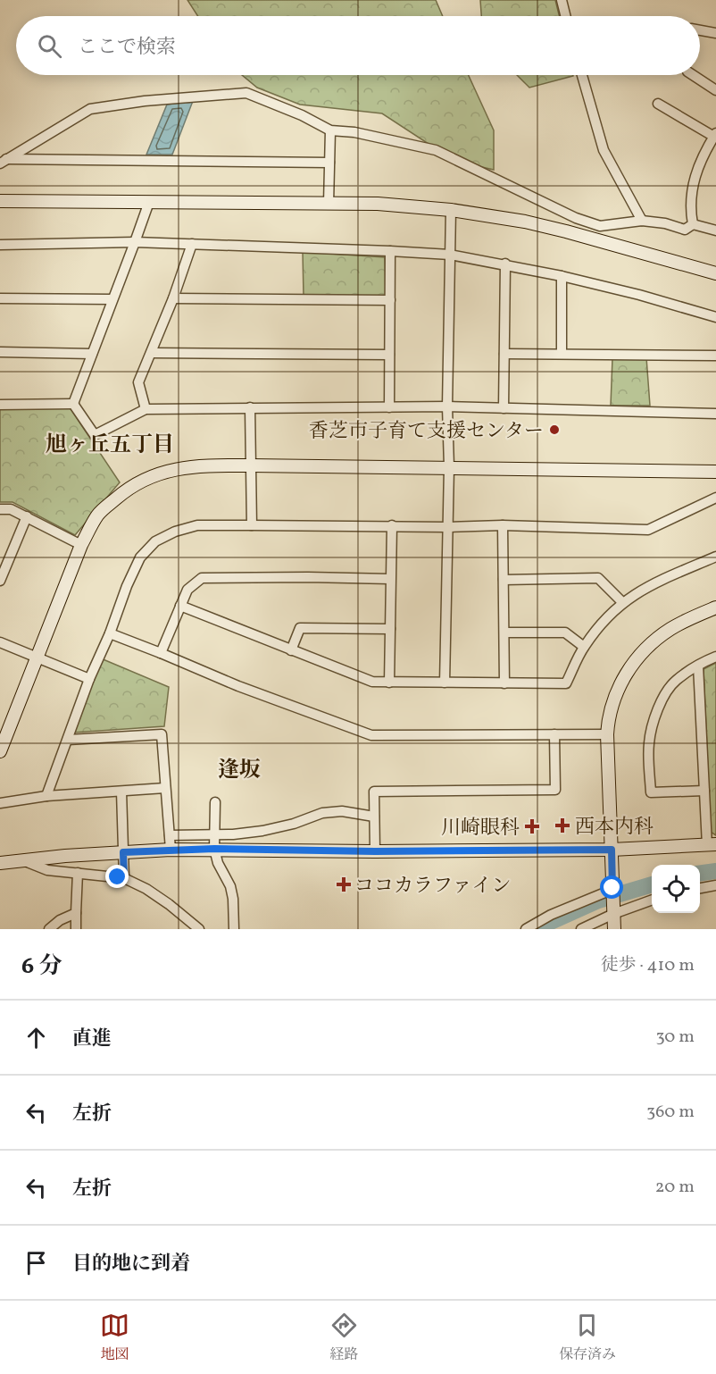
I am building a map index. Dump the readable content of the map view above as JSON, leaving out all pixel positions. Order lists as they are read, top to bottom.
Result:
{
  "districts": ["旭ヶ丘五丁目", "逢坂"],
  "places": {
    "other": ["香芝市子育て支援センター"],
    "health": ["西本内科", "川崎眼科", "ココカラファイン"]
  },
  "page": {
    "search": "ここで検索",
    "heading": ["6 分", "徒歩 · 410 m"],
    "list": [
      ["直進", "30 m"],
      ["左折", "360 m"],
      ["左折", "20 m"],
      "目的地に到着"
    ],
    "nav": ["地図", "経路", "保存済み"]
  }
}
